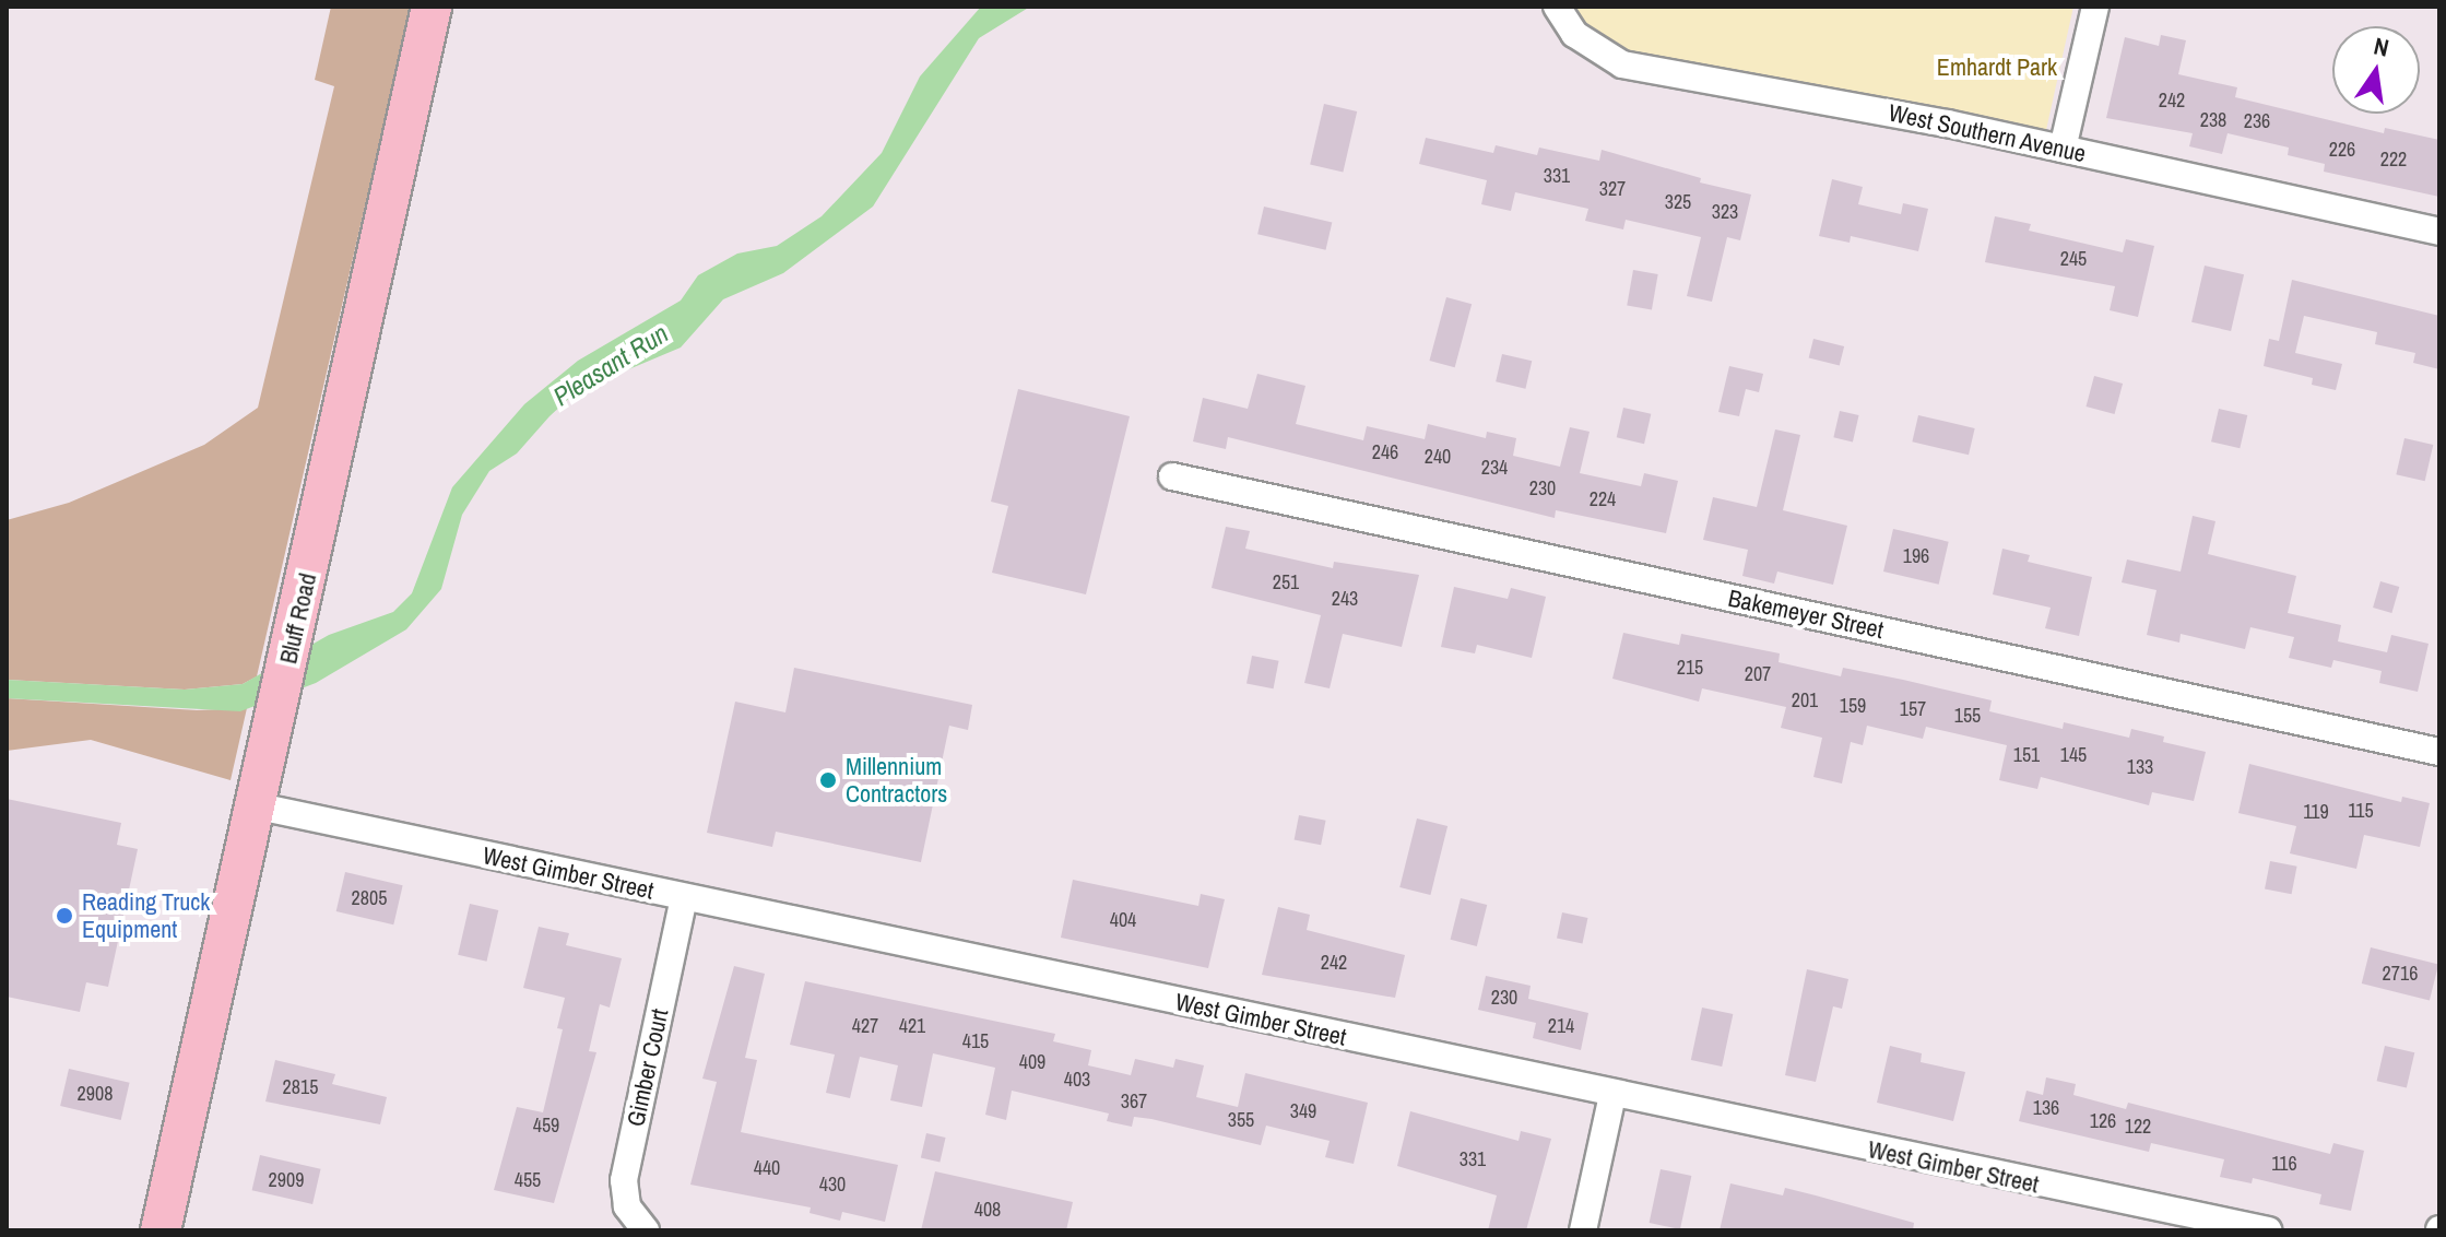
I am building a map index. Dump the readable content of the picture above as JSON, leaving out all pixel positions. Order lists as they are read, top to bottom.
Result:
{
  "streets": {
    "main road": ["Bluff Road"],
    "street": [
      "West Southern Avenue",
      "Bakemeyer Street",
      "West Gimber Street",
      "Gimber Court"
    ]
  },
  "crossings": [
    ["Bluff Road", "West Gimber Street"],
    ["West Gimber Street", "Gimber Court"]
  ],
  "water": ["Pleasant Run"],
  "parks": ["Emhardt Park"],
  "places": ["Millennium Contractors", "Reading Truck Equipment"],
  "house_numbers": [
    "242",
    "238",
    "236",
    "226",
    "222",
    "331",
    "327",
    "325",
    "323",
    "245",
    "246",
    "240",
    "234",
    "230",
    "224",
    "196",
    "251",
    "243",
    "215",
    "207",
    "201",
    "159",
    "157",
    "155",
    "151",
    "145",
    "133",
    "115",
    "119",
    "2805",
    "404",
    "242",
    "2716",
    "230",
    "427",
    "421",
    "214",
    "415",
    "409",
    "403",
    "2815",
    "2908",
    "367",
    "136",
    "349",
    "355",
    "126",
    "459",
    "122",
    "331",
    "116",
    "440",
    "2909",
    "455",
    "430",
    "408"
  ],
  "north": "top"
}
